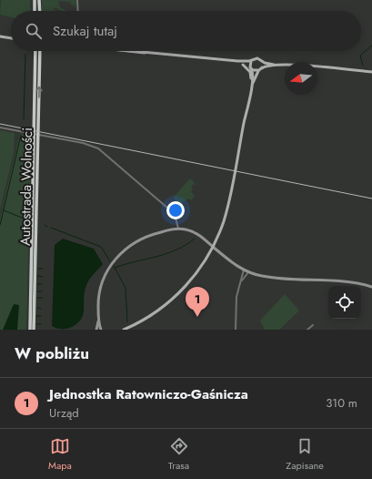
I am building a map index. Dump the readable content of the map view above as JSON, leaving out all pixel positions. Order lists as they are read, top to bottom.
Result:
{
  "streets": {
    "highway": ["Autostrada Wolności"]
  },
  "north": "left",
  "page": {
    "search": "Szukaj tutaj",
    "pins": "1",
    "heading": "W pobliżu",
    "list": [
      {
        "mark": "1",
        "name": "Jednostka Ratowniczo-Gaśnicza",
        "note": "Urząd",
        "value": "310 m"
      }
    ],
    "nav": ["Mapa", "Trasa", "Zapisane"]
  }
}
